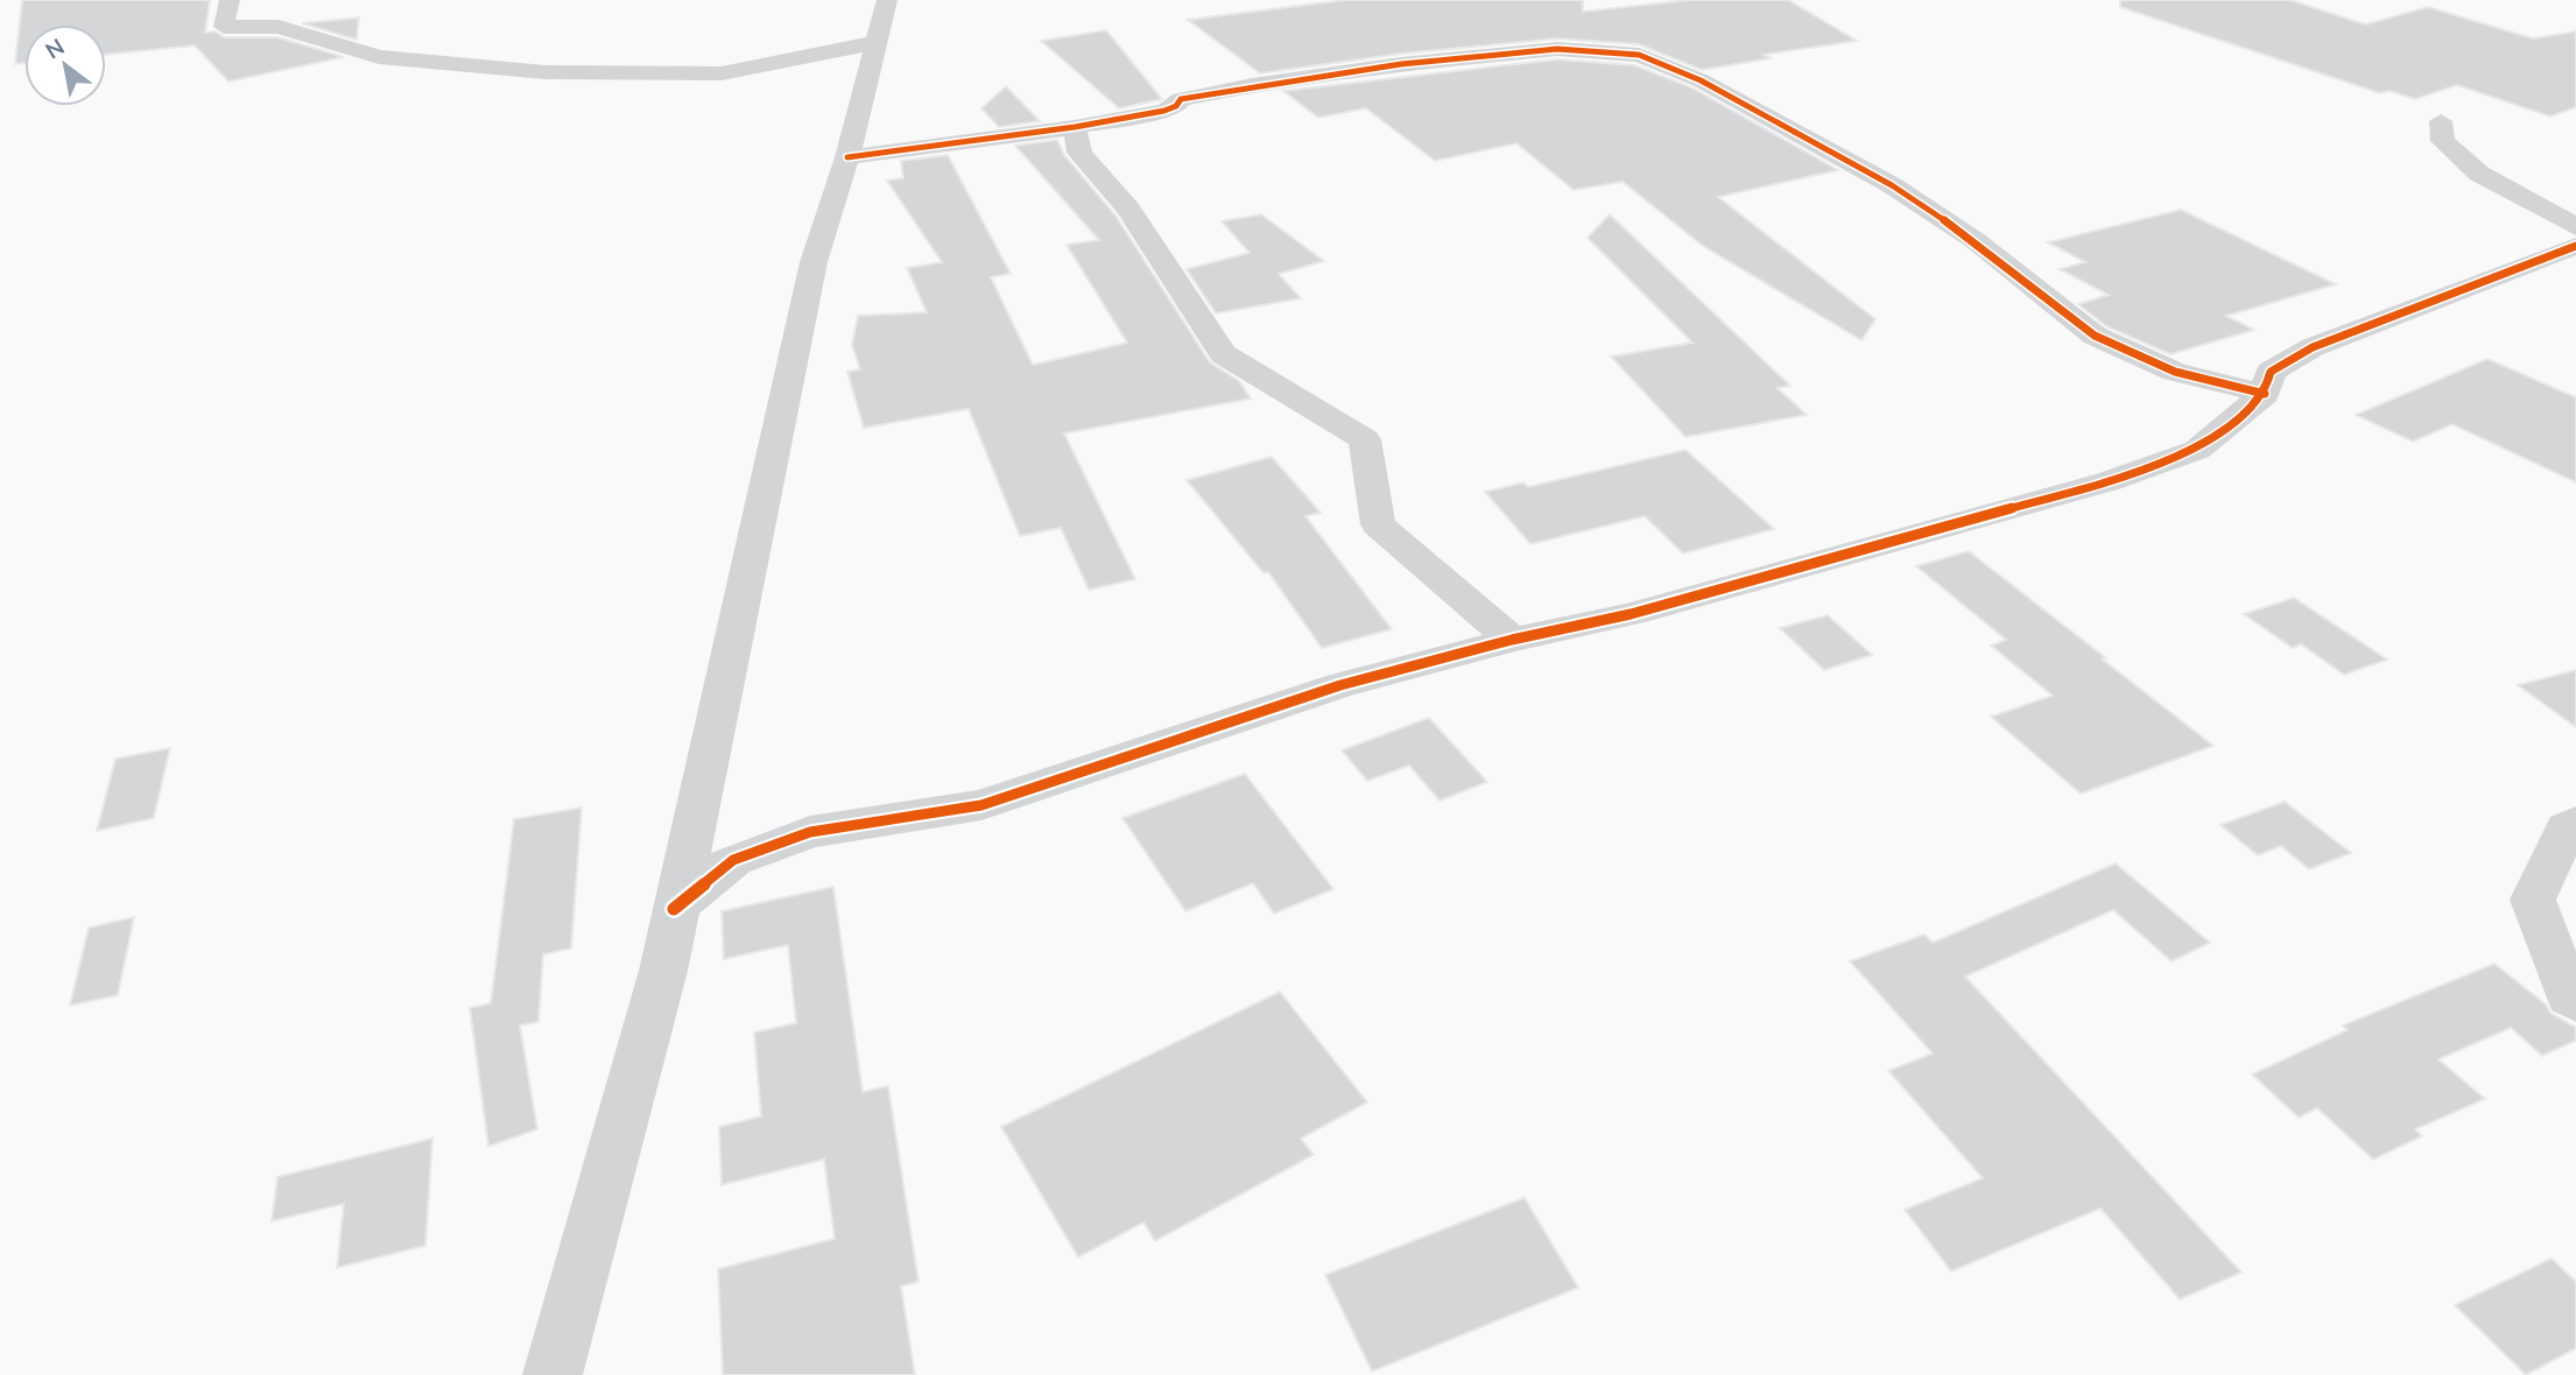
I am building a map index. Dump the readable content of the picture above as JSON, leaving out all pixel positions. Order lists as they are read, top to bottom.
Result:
{
  "north": "top left"
}
